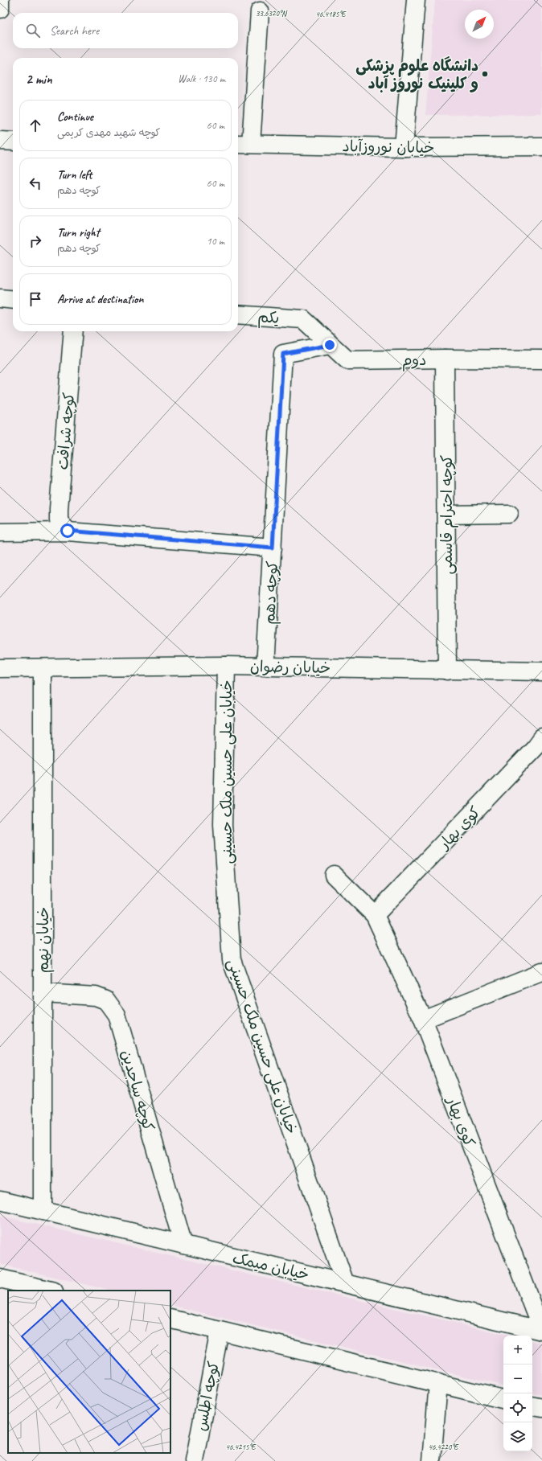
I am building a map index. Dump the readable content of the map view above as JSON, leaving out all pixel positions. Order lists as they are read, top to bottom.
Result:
{
  "streets": {
    "street": [
      "خیابان نوروزآباد",
      "یکم",
      "دوم",
      "کوچه شرافت",
      "کوچه احترام قاسمی",
      "کوچه دهم",
      "خیابان رضوان",
      "خیابان علی حسین ملک حسینی",
      "کوی بهار",
      "خیابان نهم",
      "کوچه ساجدین",
      "خیابان میمک",
      "کوچه اطلس"
    ]
  },
  "crossings": [
    ["یکم", "دوم"],
    ["دوم", "کوچه احترام قاسمی"],
    ["دوم", "کوچه دهم"],
    ["کوچه احترام قاسمی", "خیابان رضوان"],
    ["کوچه دهم", "خیابان رضوان"],
    ["خیابان رضوان", "خیابان علی حسین ملک حسینی"],
    ["خیابان رضوان", "خیابان نهم"],
    ["خیابان علی حسین ملک حسینی", "خیابان میمک"],
    ["کوی بهار", "خیابان میمک"],
    ["خیابان نهم", "کوچه ساجدین"],
    ["خیابان نهم", "خیابان میمک"],
    ["کوچه ساجدین", "خیابان میمک"]
  ],
  "places": ["دانشگاه علوم پزشکی و کلینیک نوروز آباد"],
  "north": "top right",
  "page": {
    "search": "Search here",
    "heading": ["2 min", "Walk · 130 m"],
    "list": [
      ["Continue", "کوچه شهید مهدی کریمی", "60 m"],
      ["Turn left", "کوچه دهم", "60 m"],
      ["Turn right", "کوچه دهم", "10 m"],
      "Arrive at destination"
    ],
    "map_buttons": ["+", "−"]
  },
  "coordinates": [
    "33.6320°N",
    "46.4185°E",
    "46.4215°E",
    "46.4220°E"
  ]
}
